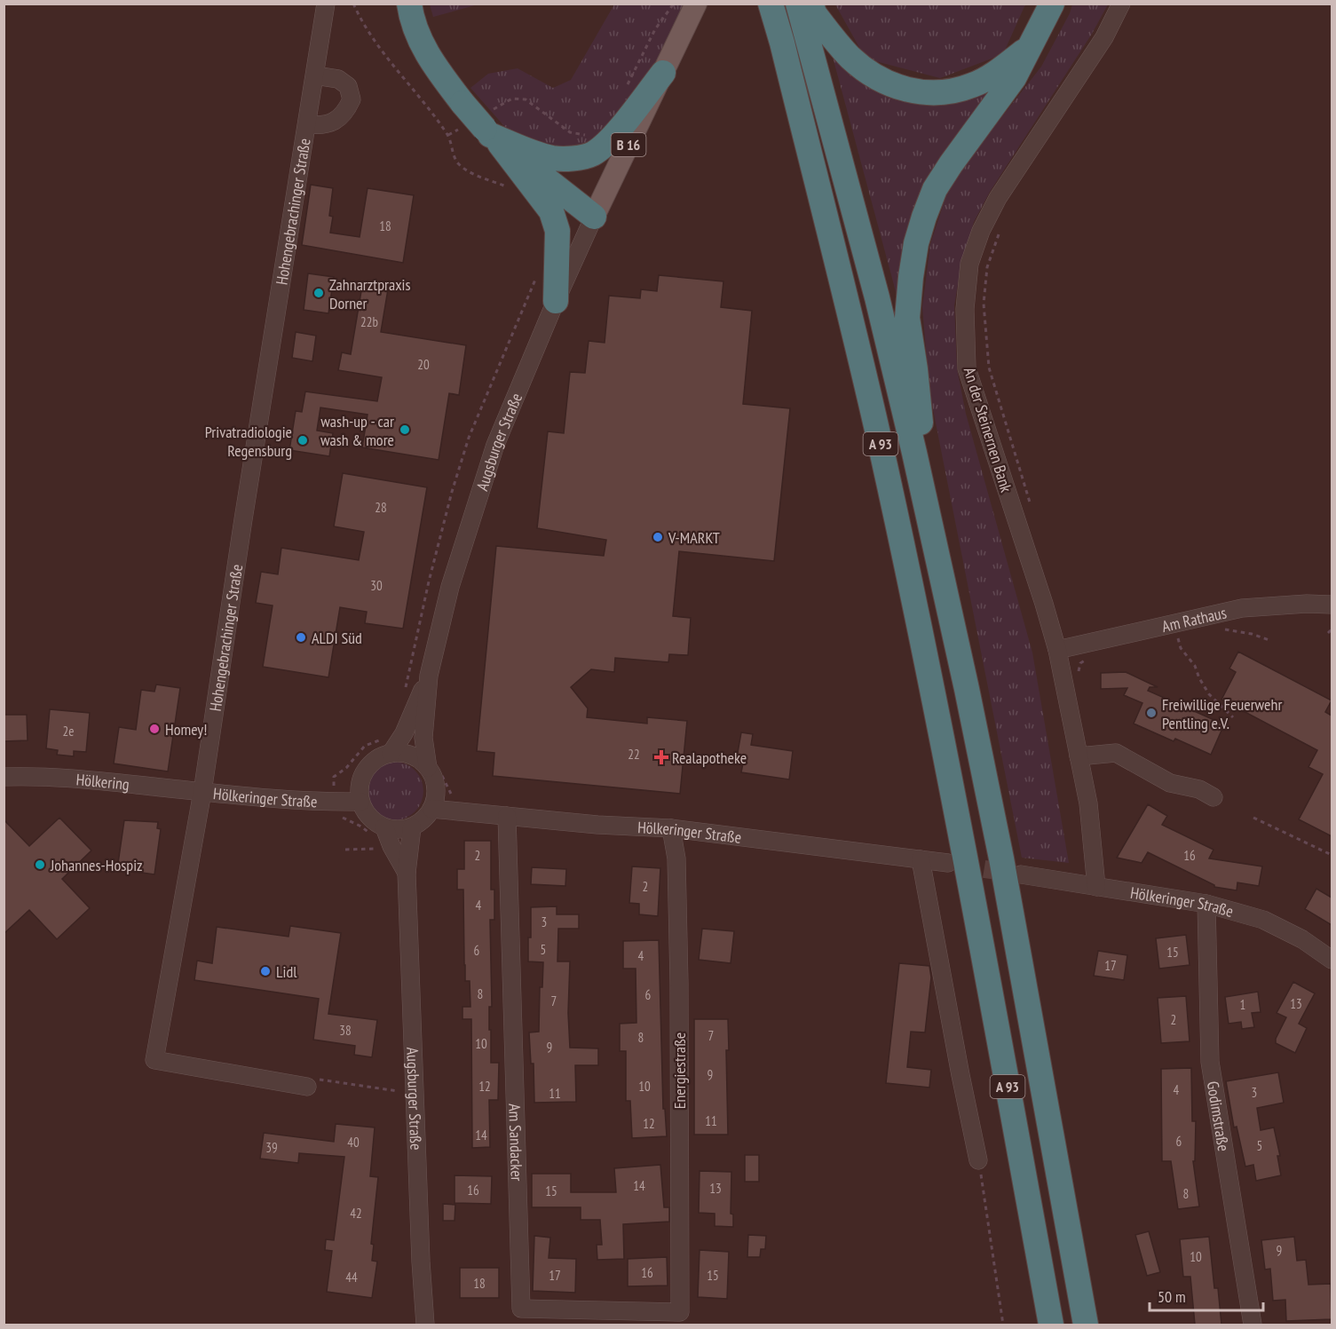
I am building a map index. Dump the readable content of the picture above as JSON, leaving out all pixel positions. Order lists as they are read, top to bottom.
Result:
{
  "streets": {
    "highway": ["A 93"],
    "main road": ["B 16"],
    "street": [
      "Hohengebrachinger Straße",
      "An der Steinernen Bank",
      "Augsburger Straße",
      "Am Rathaus",
      "Hölkering",
      "Hölkeringer Straße",
      "Energiestraße",
      "Godimstraße",
      "Am Sandacker"
    ]
  },
  "crossings": [
    ["B 16", "Augsburger Straße"],
    ["Hohengebrachinger Straße", "Hölkering"],
    ["Hohengebrachinger Straße", "Hölkeringer Straße"],
    ["An der Steinernen Bank", "Am Rathaus"],
    ["An der Steinernen Bank", "Hölkeringer Straße"],
    ["Augsburger Straße", "Hölkeringer Straße"],
    ["Hölkering", "Hölkeringer Straße"],
    ["Hölkeringer Straße", "Energiestraße"],
    ["Hölkeringer Straße", "Godimstraße"],
    ["Hölkeringer Straße", "Am Sandacker"],
    ["Energiestraße", "Am Sandacker"]
  ],
  "places": {
    "other": [
      "Zahnarztpraxis Dorner",
      "wash-up - car wash & more",
      "Privatradiologie Regensburg",
      "V-MARKT",
      "ALDI Süd",
      "Freiwillige Feuerwehr Pentling e.V.",
      "Homey!",
      "Johannes-Hospiz",
      "Lidl"
    ],
    "health": ["Realapotheke"]
  },
  "house_numbers": [
    "18",
    "22b",
    "20",
    "28",
    "30",
    "2e",
    "22",
    "2",
    "16",
    "2",
    "4",
    "3",
    "5",
    "6",
    "15",
    "4",
    "17",
    "8",
    "6",
    "7",
    "13",
    "1",
    "2",
    "38",
    "7",
    "8",
    "10",
    "9",
    "9",
    "12",
    "10",
    "4",
    "3",
    "11",
    "11",
    "12",
    "14",
    "6",
    "40",
    "5",
    "39",
    "14",
    "13",
    "16",
    "15",
    "8",
    "42",
    "9",
    "10",
    "16",
    "17",
    "15",
    "44",
    "18"
  ],
  "scale_bar": "50 m"
}
